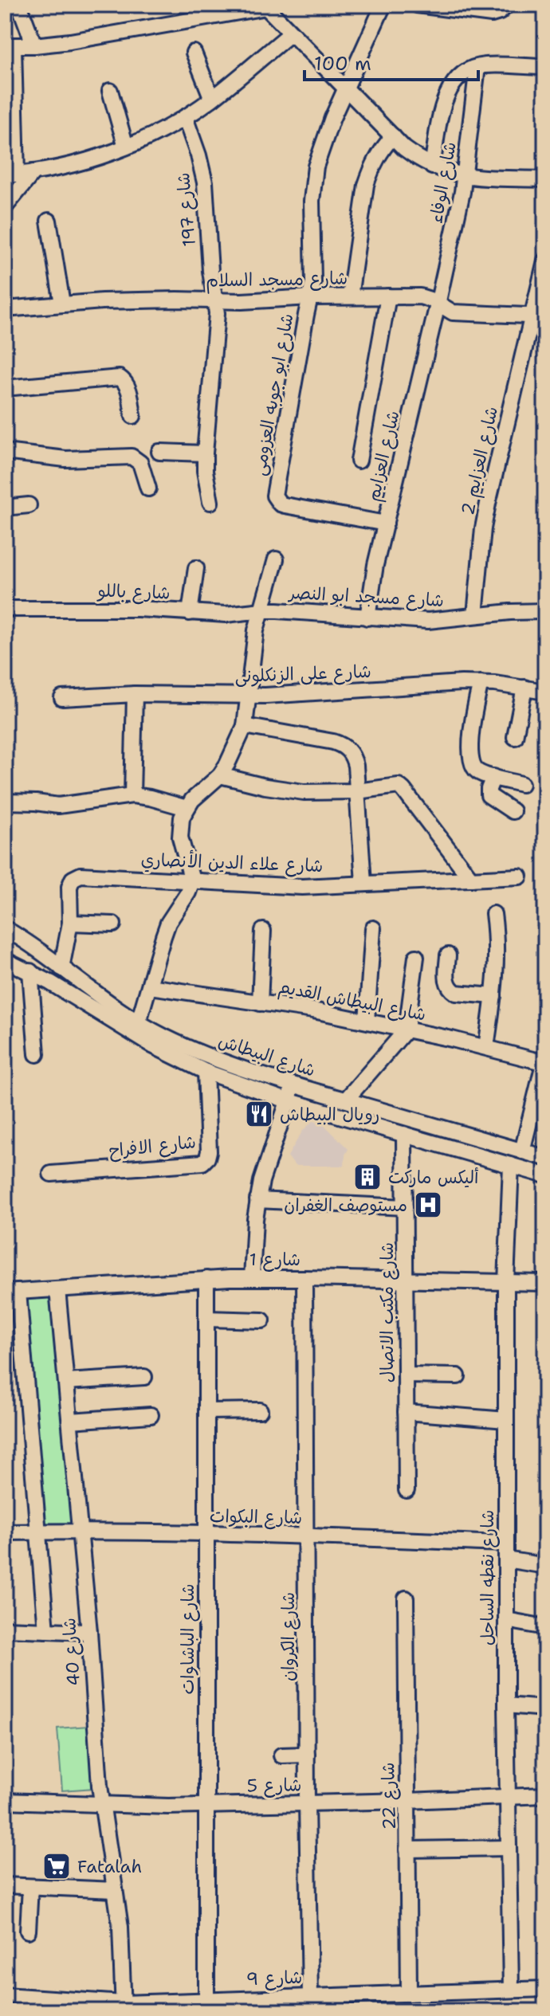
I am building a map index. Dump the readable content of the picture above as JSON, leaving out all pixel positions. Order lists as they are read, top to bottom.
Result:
{
  "streets": {
    "street": [
      "شارع الوفاء",
      "شارع 197",
      "شارع مسجد السلام",
      "شارع ابو جوبه العزومى",
      "شارع العزايم",
      "شارع العزايم 2",
      "شارع باللو",
      "شارع مسجد ابو النصر",
      "شارع على الزنكلونى",
      "شارع علاء الدين الأنصاري",
      "شارع البيطاش القديم",
      "شارع البيطاش",
      "شارع الافراح",
      "شارع 1",
      "شارع مكتب الاتصال",
      "شارع البكوات",
      "شارع نقطه الساحل",
      "شارع الكروان",
      "شارع الباشاوات",
      "شارع 40",
      "شارع 5",
      "شارع 22",
      "شارع 9"
    ]
  },
  "crossings": [
    ["شارع الوفاء", "شارع مسجد السلام"],
    ["شارع الوفاء", "شارع العزايم"],
    ["شارع 197", "شارع مسجد السلام"],
    ["شارع مسجد السلام", "شارع ابو جوبه العزومى"],
    ["شارع مسجد السلام", "شارع العزايم"],
    ["شارع مسجد السلام", "شارع العزايم 2"],
    ["شارع ابو جوبه العزومى", "شارع العزايم"],
    ["شارع العزايم", "شارع مسجد ابو النصر"],
    ["شارع العزايم 2", "شارع مسجد ابو النصر"],
    ["شارع باللو", "شارع مسجد ابو النصر"],
    ["شارع علاء الدين الأنصاري", "شارع البيطاش"],
    ["شارع البيطاش", "شارع الافراح"],
    ["شارع البيطاش", "شارع مكتب الاتصال"],
    ["شارع البيطاش", "شارع نقطه الساحل"],
    ["شارع 1", "شارع مكتب الاتصال"],
    ["شارع 1", "شارع نقطه الساحل"],
    ["شارع 1", "شارع الكروان"],
    ["شارع 1", "شارع الباشاوات"],
    ["شارع 1", "شارع 40"],
    ["شارع البكوات", "شارع نقطه الساحل"],
    ["شارع البكوات", "شارع الكروان"],
    ["شارع البكوات", "شارع الباشاوات"],
    ["شارع البكوات", "شارع 40"],
    ["شارع نقطه الساحل", "شارع 5"],
    ["شارع نقطه الساحل", "شارع 9"],
    ["شارع الكروان", "شارع 5"],
    ["شارع الكروان", "شارع 9"],
    ["شارع الباشاوات", "شارع 5"],
    ["شارع الباشاوات", "شارع 9"],
    ["شارع 40", "شارع 5"],
    ["شارع 40", "شارع 9"],
    ["شارع 5", "شارع 22"],
    ["شارع 22", "شارع 9"]
  ],
  "places": {
    "restaurant": ["رويال البيطاش"],
    "building": ["أليكس ماركت"],
    "hospital": ["مستوصف الغفران"],
    "supermarket": ["Fatalah"]
  },
  "scale_bar": "100 m"
}
